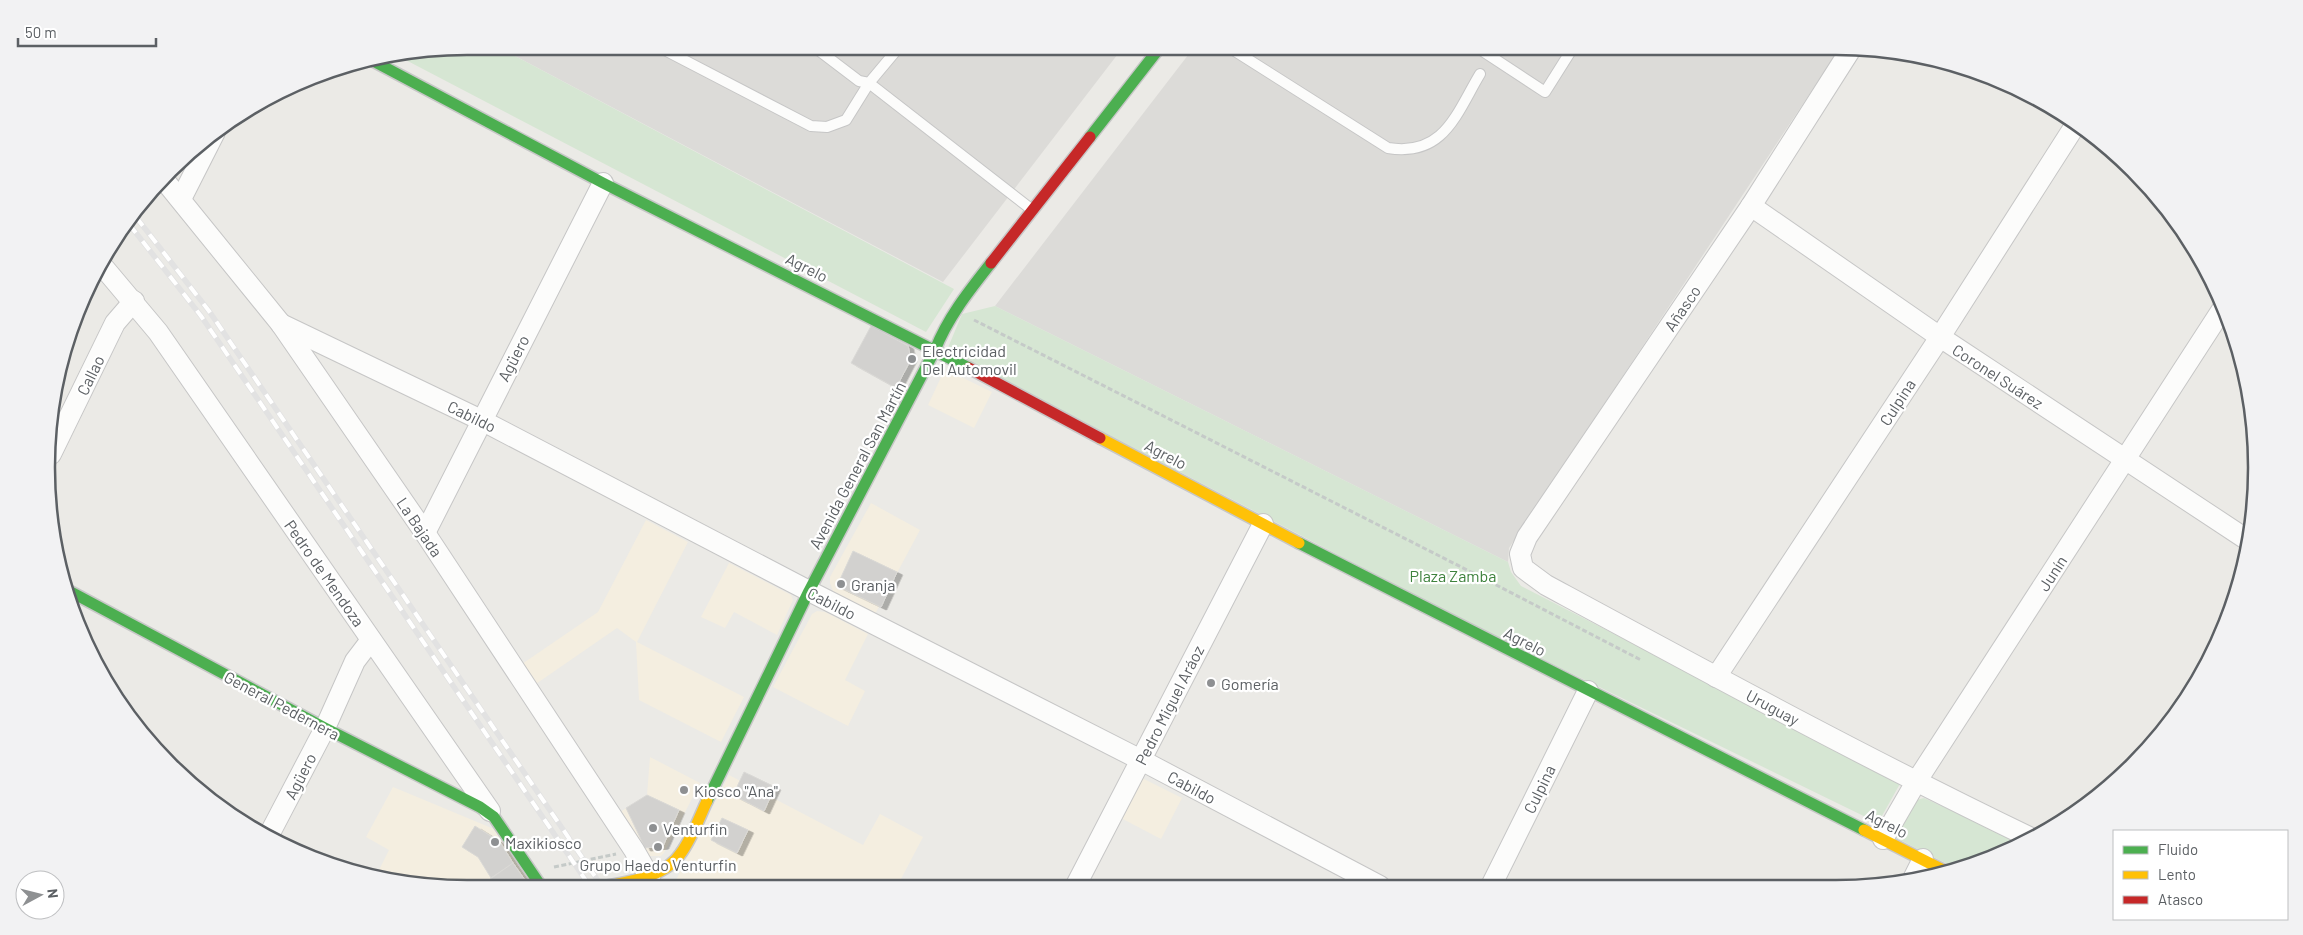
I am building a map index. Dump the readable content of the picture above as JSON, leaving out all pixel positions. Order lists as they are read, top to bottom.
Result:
{
  "streets": {
    "street": [
      "Agrelo",
      "Añasco",
      "Agüero",
      "Callao",
      "Coronel Suárez",
      "Culpina",
      "Cabildo",
      "Avenida General San Martín",
      "La Bajada",
      "Pedro de Mendoza",
      "Junín",
      "General Pedernera",
      "Pedro Miguel Aráoz",
      "Uruguay"
    ]
  },
  "crossings": [
    ["Agrelo", "Agüero"],
    ["Agrelo", "Culpina"],
    ["Agrelo", "Avenida General San Martín"],
    ["Agrelo", "Junín"],
    ["Agrelo", "Pedro Miguel Aráoz"],
    ["Añasco", "Coronel Suárez"],
    ["Añasco", "Uruguay"],
    ["Agüero", "Cabildo"],
    ["Agüero", "La Bajada"],
    ["Agüero", "Pedro de Mendoza"],
    ["Agüero", "General Pedernera"],
    ["Callao", "Pedro de Mendoza"],
    ["Coronel Suárez", "Culpina"],
    ["Coronel Suárez", "Junín"],
    ["Culpina", "Uruguay"],
    ["Cabildo", "Avenida General San Martín"],
    ["Cabildo", "La Bajada"],
    ["Cabildo", "Pedro Miguel Aráoz"],
    ["Pedro de Mendoza", "General Pedernera"],
    ["Junín", "Uruguay"]
  ],
  "parks": ["Plaza Zamba"],
  "places": [
    "Electricidad Del Automovil",
    "Granja",
    "Gomería",
    "Kiosco \"Ana\"",
    "Venturfin",
    "Maxikiosco",
    "Grupo Haedo Venturfin"
  ],
  "legend": ["Fluido", "Lento", "Atasco"],
  "scale_bar": "50 m",
  "north": "right"
}
